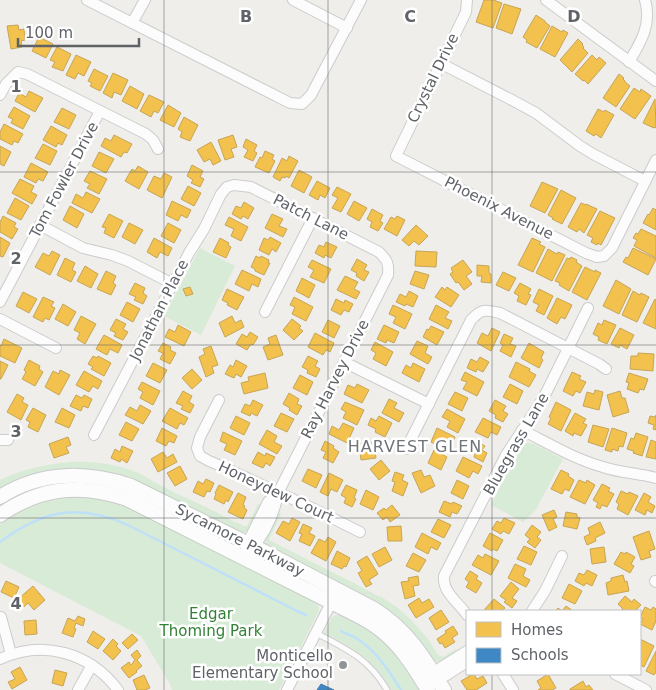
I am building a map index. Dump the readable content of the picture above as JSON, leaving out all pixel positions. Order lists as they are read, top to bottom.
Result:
{
  "streets": {
    "main road": ["Sycamore Parkway"],
    "street": [
      "Crystal Drive",
      "Tom Fowler Drive",
      "Phoenix Avenue",
      "Patch Lane",
      "Jonathan Place",
      "Ray Harvey Drive",
      "Bluegrass Lane",
      "Honeydew Court"
    ]
  },
  "crossings": [
    ["Crystal Drive", "Phoenix Avenue"],
    ["Patch Lane", "Jonathan Place"],
    ["Patch Lane", "Ray Harvey Drive"],
    ["Ray Harvey Drive", "Honeydew Court"],
    ["Ray Harvey Drive", "Sycamore Parkway"]
  ],
  "districts": ["HARVEST GLEN"],
  "parks": ["Edgar Thoming Park"],
  "places": ["Monticello Elementary School"],
  "legend": ["Homes", "Schools"],
  "scale_bar": "100 m",
  "grid": {
    "columns": ["B", "C", "D"],
    "rows": [
      "1",
      "2",
      "3",
      "4"
    ]
  }
}
